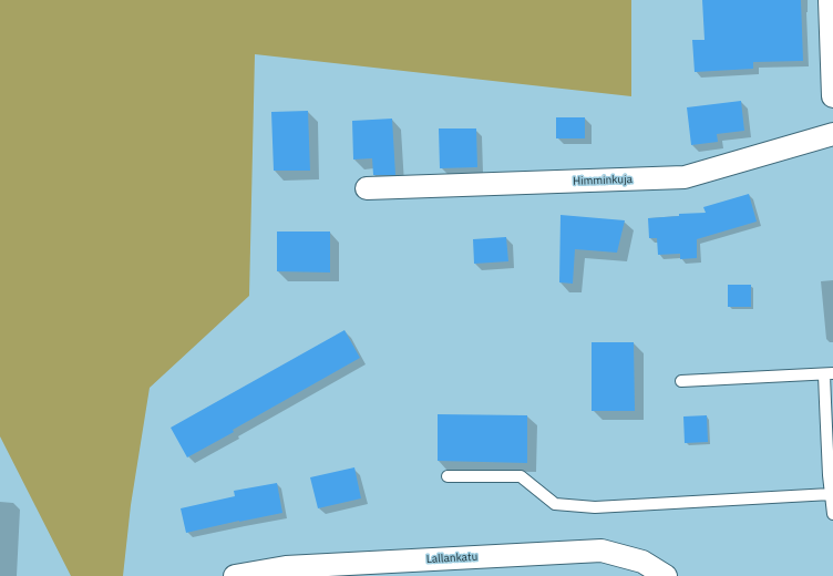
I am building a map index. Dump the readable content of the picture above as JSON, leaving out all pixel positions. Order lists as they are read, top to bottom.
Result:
{
  "streets": {
    "street": ["Himminkuja", "Lallankatu"]
  }
}
